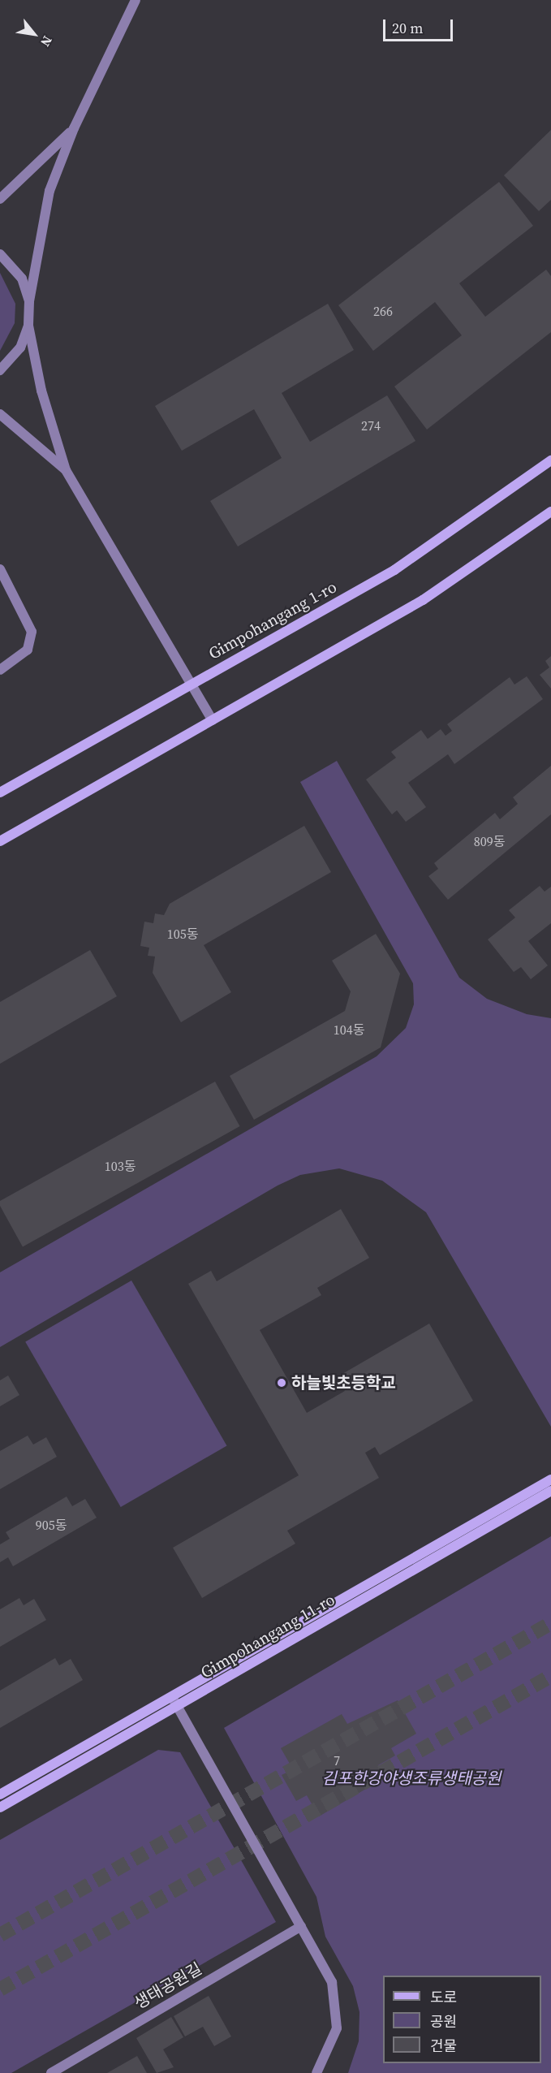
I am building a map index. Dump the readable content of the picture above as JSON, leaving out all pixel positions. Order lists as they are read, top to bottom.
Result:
{
  "streets": {
    "street": ["Gimpohangang 1-ro", "Gimpohangang 11-ro", "생태공원길"]
  },
  "parks": ["김포한강야생조류생태공원"],
  "places": ["하늘빛초등학교"],
  "house_numbers": [
    "266",
    "274",
    "809동",
    "105동",
    "104동",
    "103동",
    "905동",
    "7"
  ],
  "legend": ["도로", "공원", "건물"],
  "scale_bar": "20 m",
  "north": "bottom right"
}
